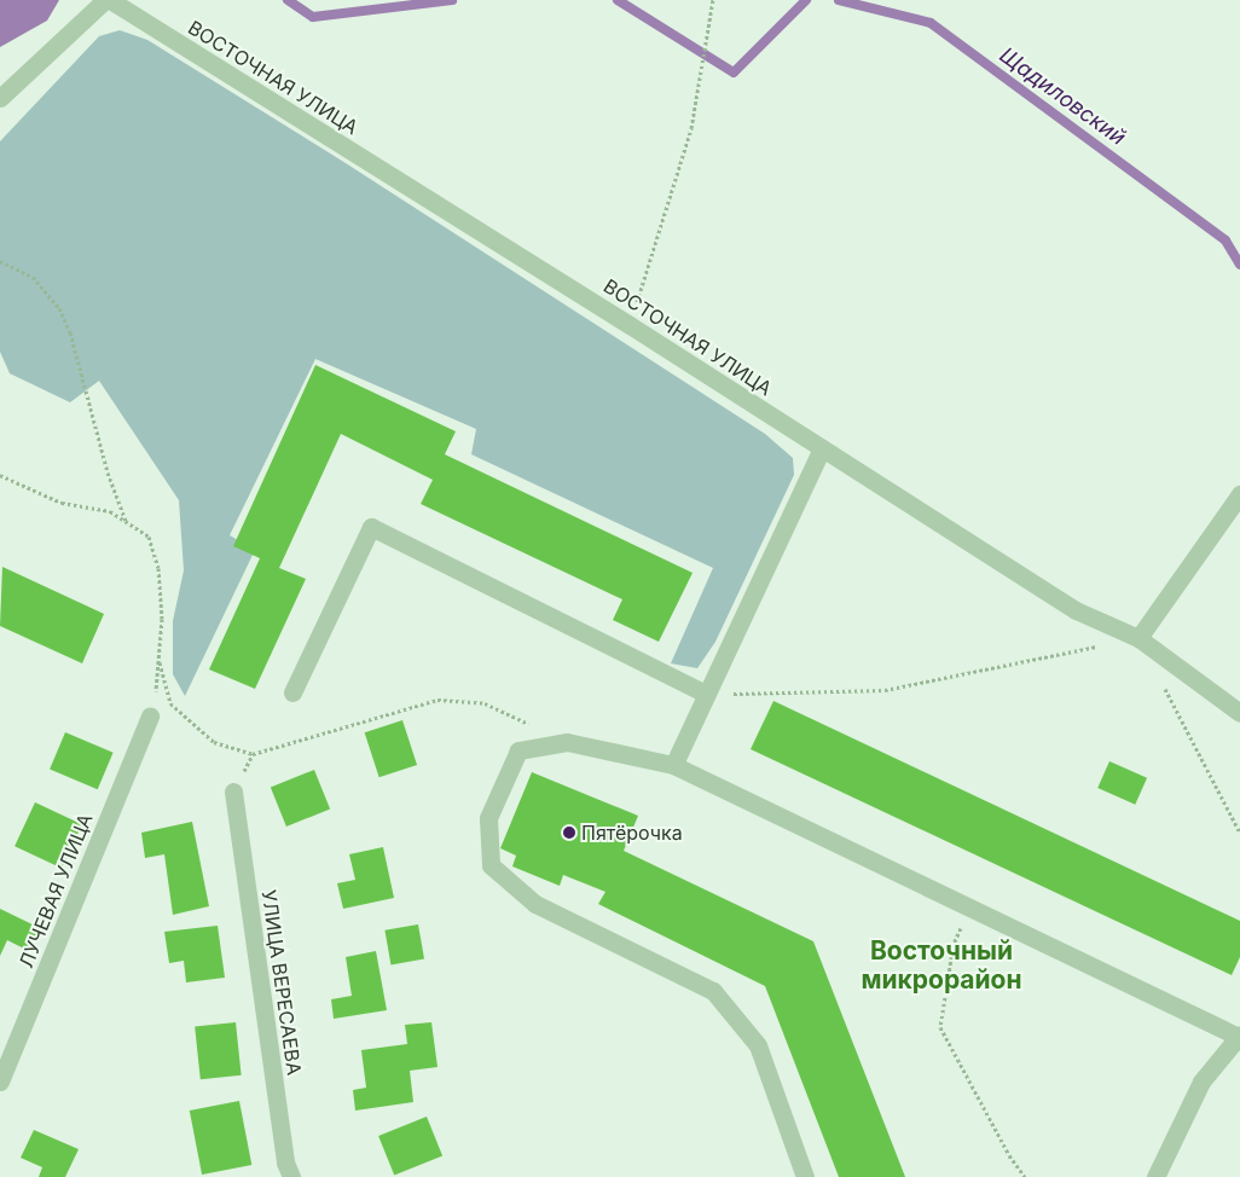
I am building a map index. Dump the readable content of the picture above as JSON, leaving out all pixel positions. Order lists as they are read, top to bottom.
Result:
{
  "streets": {
    "street": ["ВОСТОЧНАЯ УЛИЦА", "ЛУЧЕВАЯ УЛИЦА", "УЛИЦА ВЕРЕСАЕВА"]
  },
  "districts": ["Восточный микрорайон"],
  "water": ["Щадиловский"],
  "places": ["Пятёрочка"]
}
